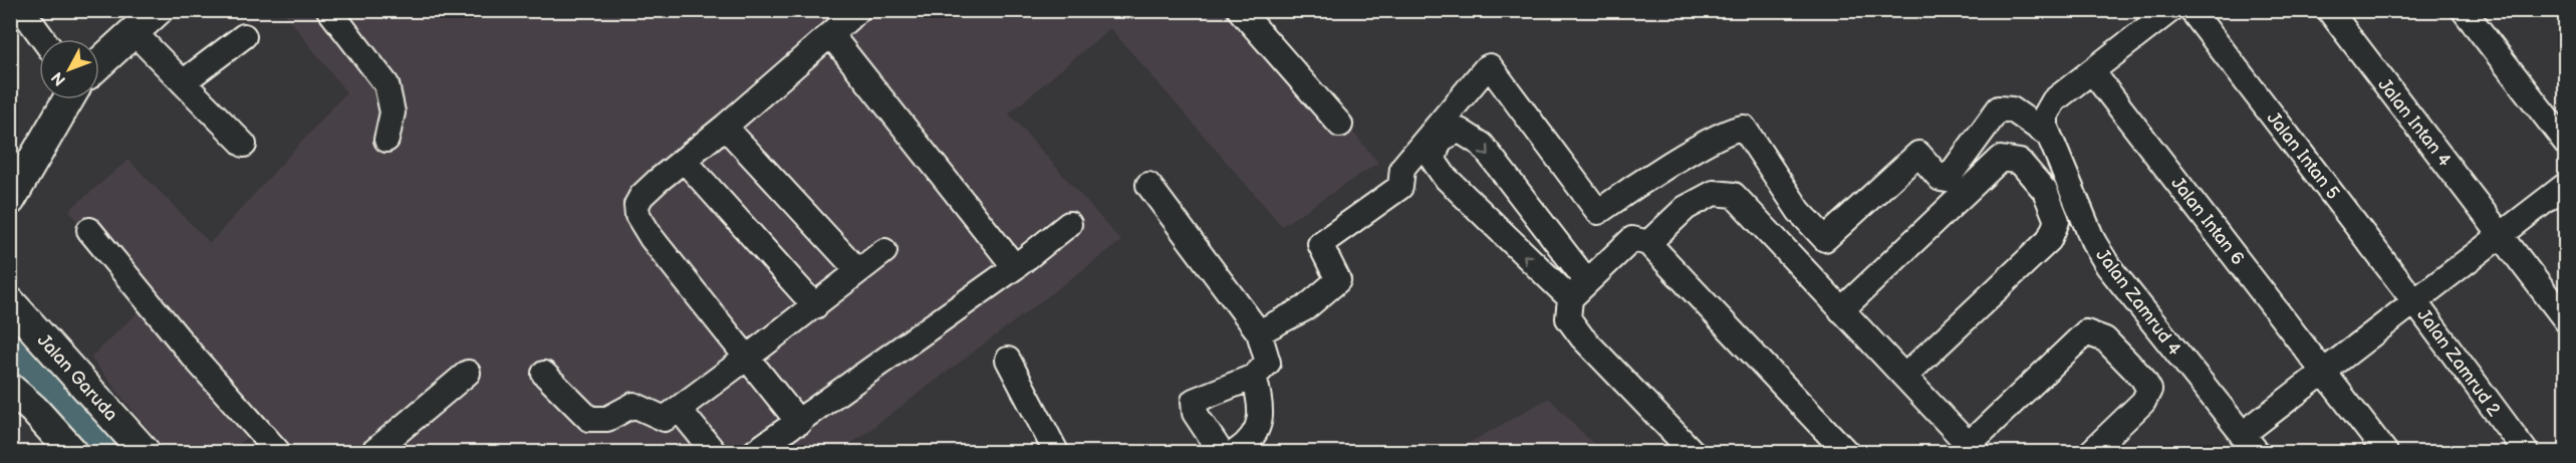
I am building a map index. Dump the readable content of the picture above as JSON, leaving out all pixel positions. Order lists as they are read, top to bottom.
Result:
{
  "streets": {
    "main road": ["Jalan Garuda"],
    "street": [
      "Jalan Intan 4",
      "Jalan Intan 5",
      "Jalan Intan 6",
      "Jalan Zamrud 4",
      "Jalan Zamrud 2"
    ]
  },
  "crossings": [
    ["Jalan Intan 4", "Jalan Zamrud 4"],
    ["Jalan Intan 5", "Jalan Zamrud 4"],
    ["Jalan Intan 5", "Jalan Zamrud 2"],
    ["Jalan Intan 6", "Jalan Zamrud 4"],
    ["Jalan Zamrud 4", "Jalan Zamrud 2"]
  ],
  "north": "bottom left"
}
